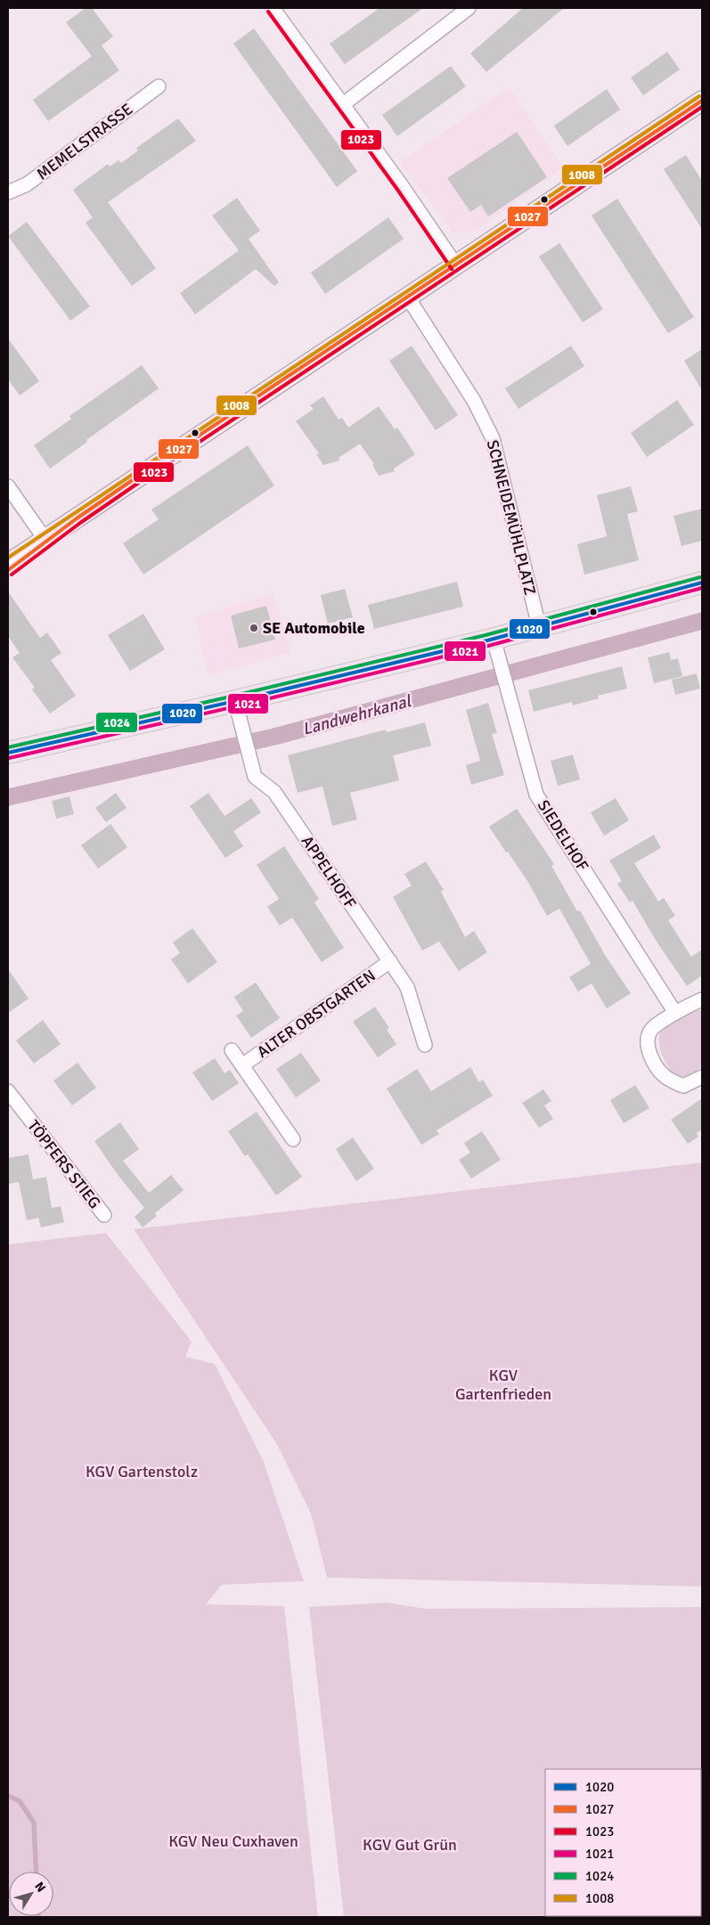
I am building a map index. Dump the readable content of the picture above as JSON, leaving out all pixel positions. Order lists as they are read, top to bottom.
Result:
{
  "streets": {
    "street": [
      "MEMELSTRASSE",
      "SCHNEIDEMÜHLPLATZ",
      "SIEDELHOF",
      "APPELHOFF",
      "ALTER OBSTGARTEN",
      "TÖPFERS STIEG"
    ]
  },
  "crossings": [
    ["APPELHOFF", "ALTER OBSTGARTEN"]
  ],
  "water": ["Landwehrkanal"],
  "parks": [
    "KGV Gartenfrieden",
    "KGV Gartenstolz",
    "KGV Neu Cuxhaven",
    "KGV Gut Grün"
  ],
  "places": ["SE Automobile"],
  "lines": [
    "transit line 1023",
    "transit line 1008",
    "transit line 1027",
    "transit line 1024",
    "transit line 1020",
    "transit line 1021"
  ],
  "legend": [
    "1020",
    "1027",
    "1023",
    "1021",
    "1024",
    "1008"
  ],
  "north": "top right"
}
